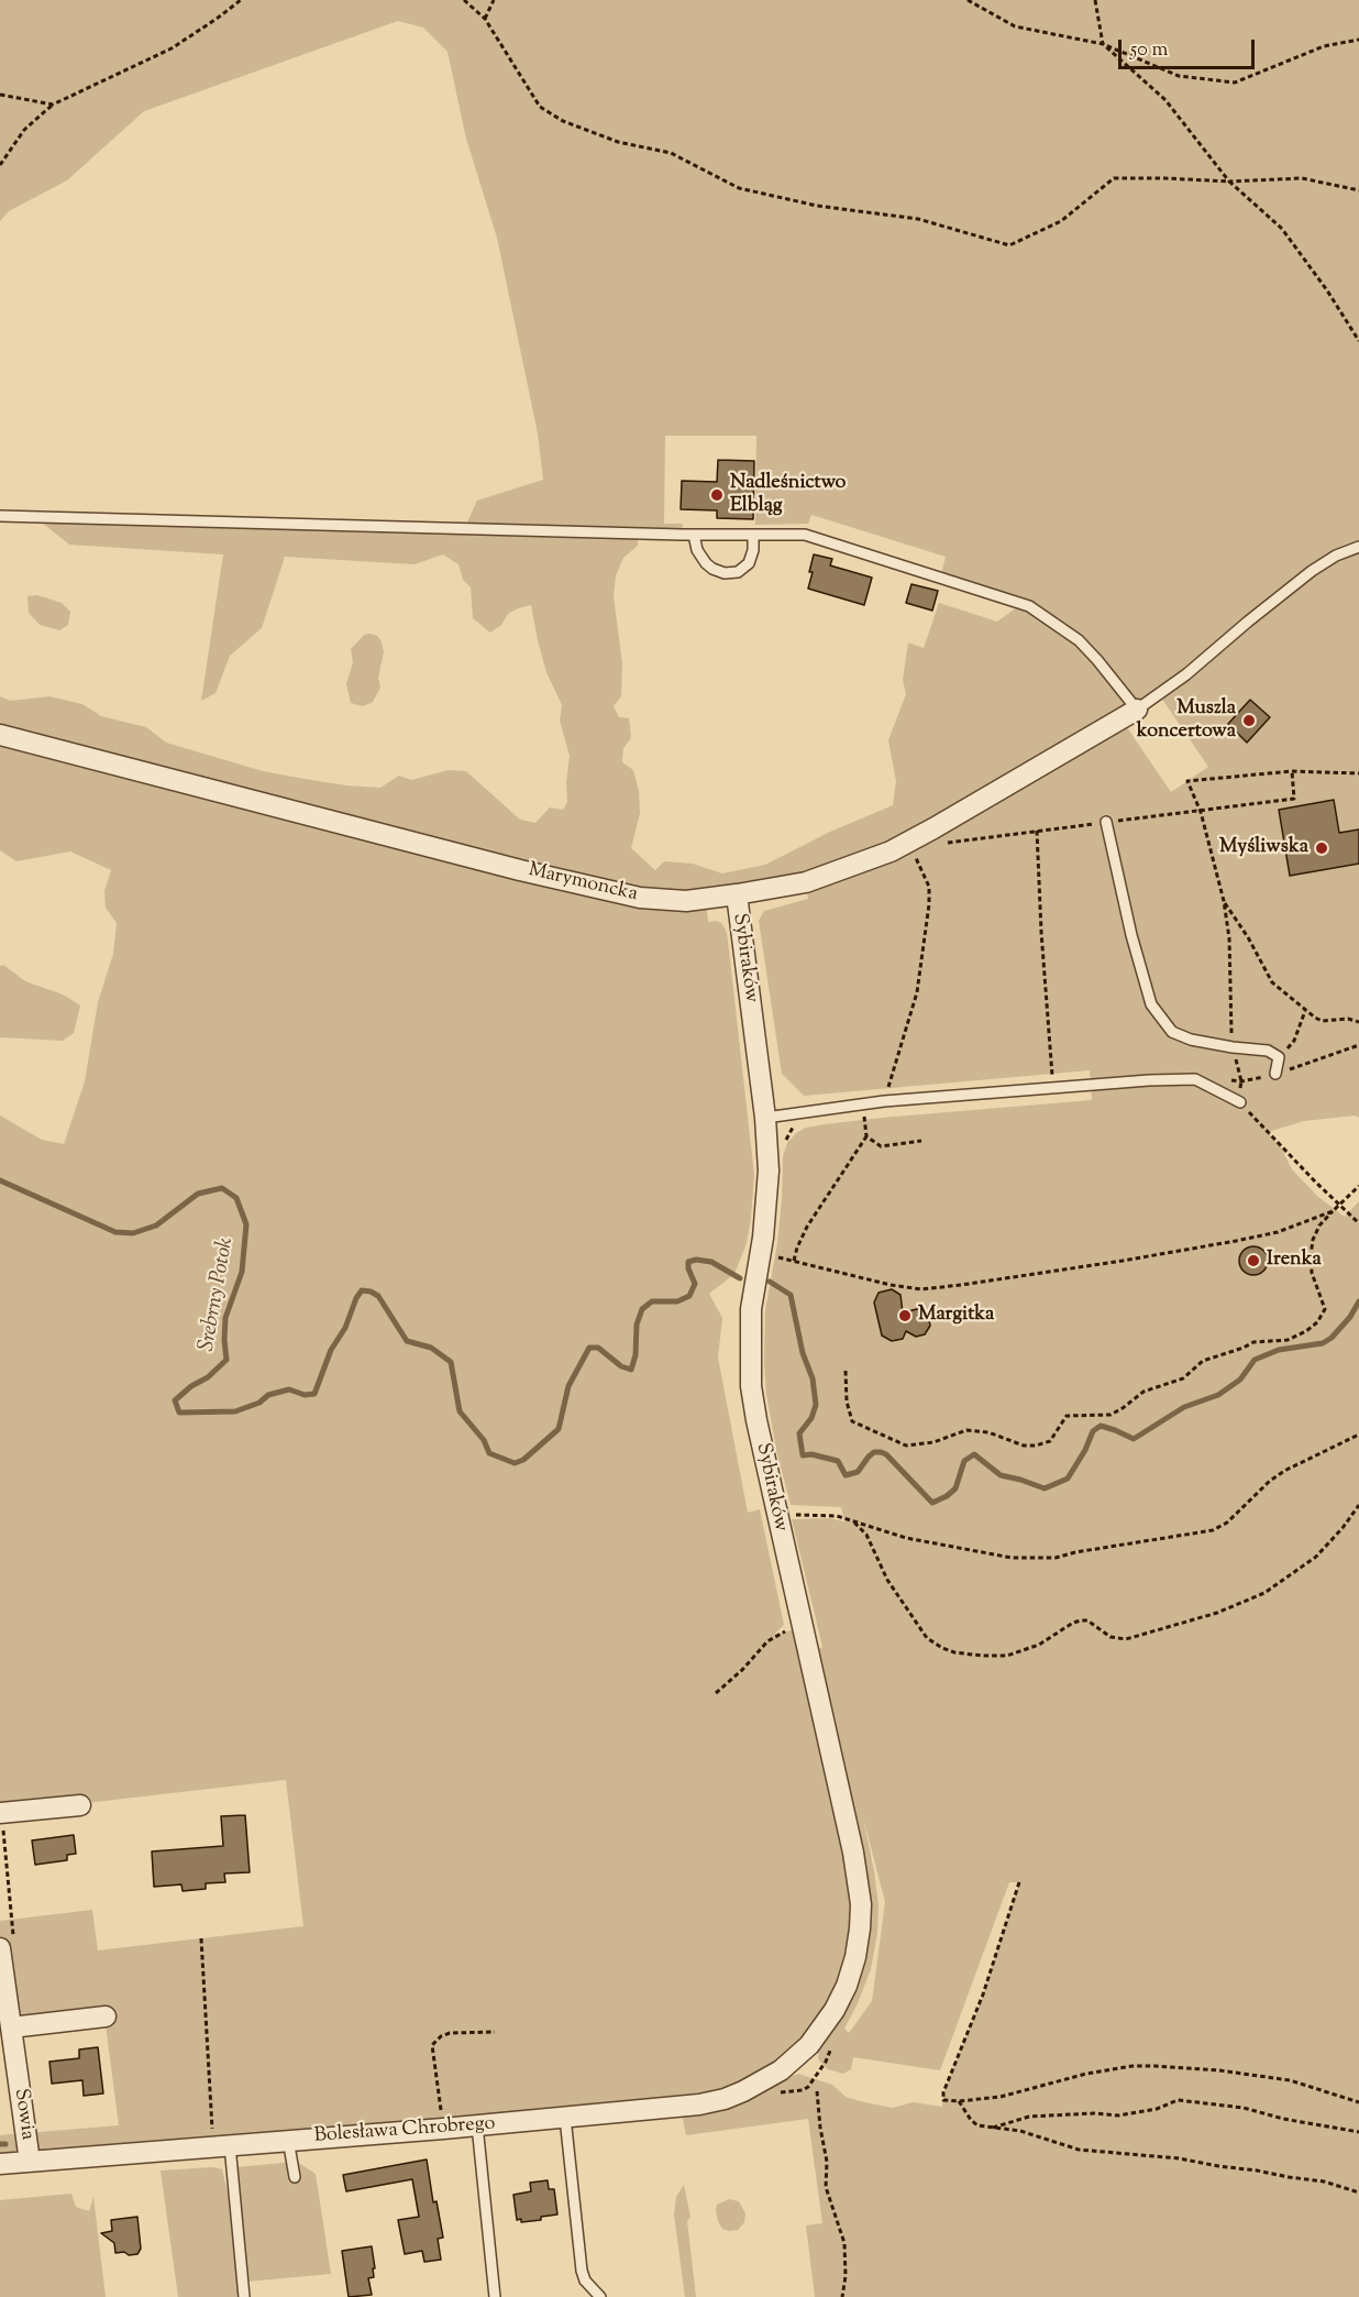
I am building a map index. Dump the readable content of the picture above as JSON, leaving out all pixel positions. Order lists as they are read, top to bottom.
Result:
{
  "streets": {
    "street": [
      "Marymoncka",
      "Sybiraków",
      "Sowia",
      "Bolesława Chrobrego"
    ]
  },
  "crossings": [
    ["Marymoncka", "Sybiraków"],
    ["Sybiraków", "Bolesława Chrobrego"],
    ["Sowia", "Bolesława Chrobrego"]
  ],
  "water": ["Srebrny Potok"],
  "places": [
    "Nadleśnictwo Elbląg",
    "Muszla koncertowa",
    "Myśliwska",
    "Irenka",
    "Margitka"
  ],
  "scale_bar": "50 m"
}
